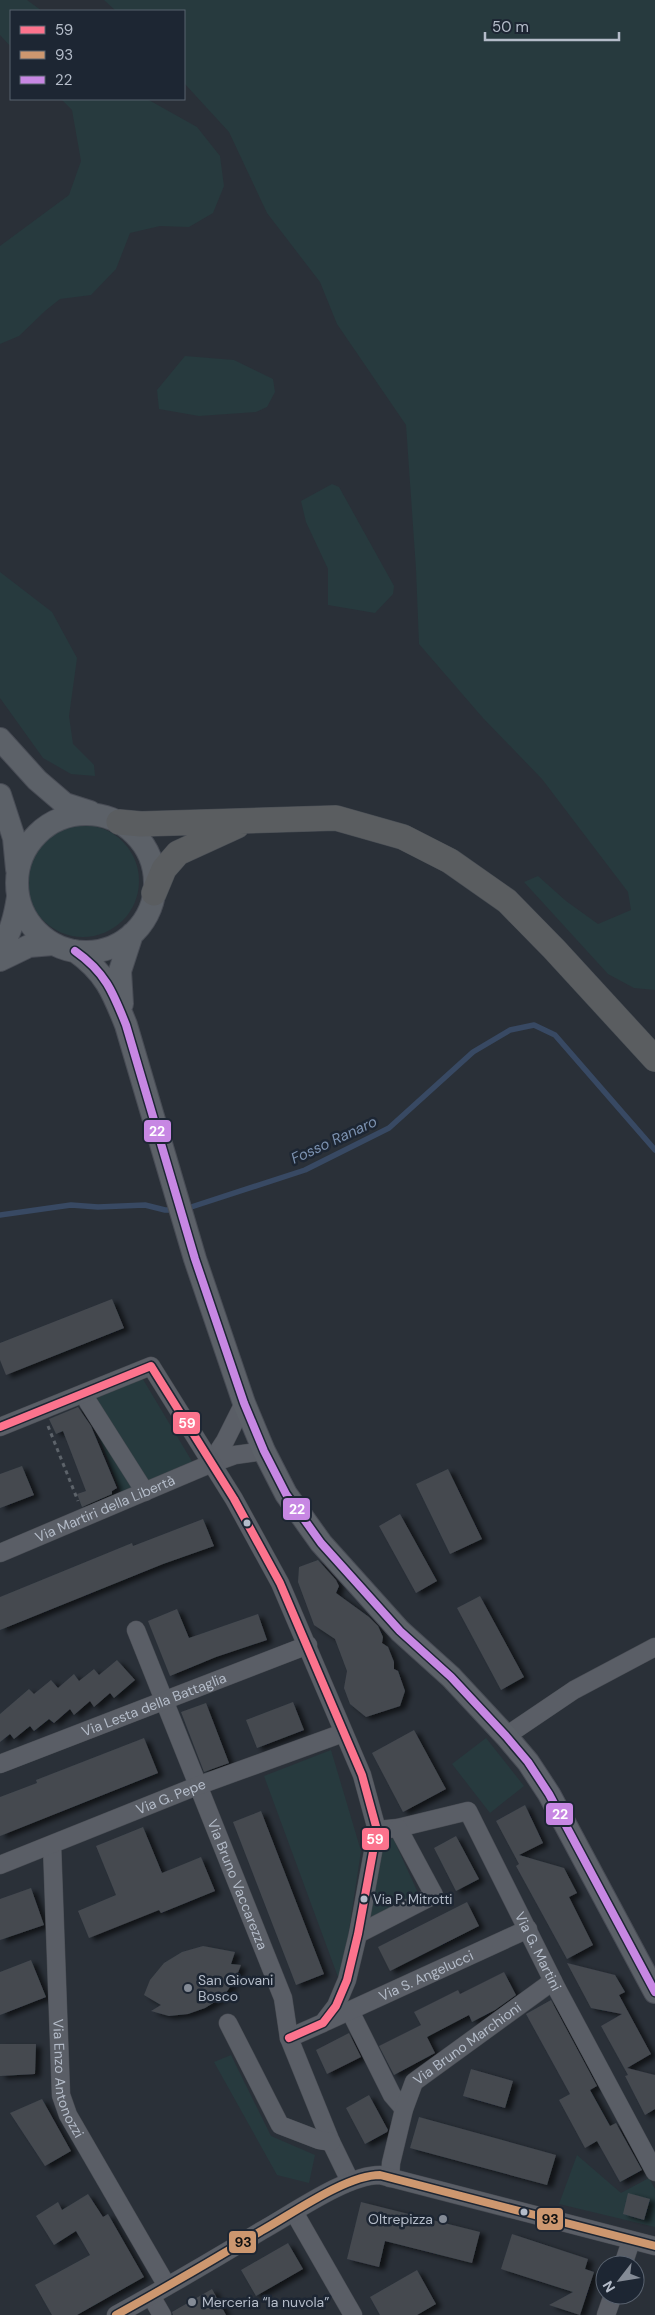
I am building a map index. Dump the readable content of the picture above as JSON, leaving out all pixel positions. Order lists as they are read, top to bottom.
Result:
{
  "streets": {
    "street": [
      "Via Martiri della Libertà",
      "Via Lesta della Battaglia",
      "Via G. Pepe",
      "Via Bruno Vaccarezza",
      "Via G. Martini",
      "Via S. Angelucci",
      "Via Bruno Marchioni",
      "Via Enzo Antonozzi"
    ]
  },
  "crossings": [
    ["Via Lesta della Battaglia", "Via Bruno Vaccarezza"],
    ["Via G. Pepe", "Via Bruno Vaccarezza"],
    ["Via G. Pepe", "Via Enzo Antonozzi"],
    ["Via Bruno Vaccarezza", "Via S. Angelucci"],
    ["Via G. Martini", "Via S. Angelucci"],
    ["Via G. Martini", "Via Bruno Marchioni"]
  ],
  "water": ["Fosso Ranaro"],
  "places": [
    "Via P. Mitrotti",
    "San Giovani Bosco",
    "Oltrepizza",
    "Merceria “la nuvola”"
  ],
  "lines": ["transit line 22", "transit line 59", "transit line 93"],
  "legend": ["59", "93", "22"],
  "scale_bar": "50 m",
  "north": "bottom left"
}
